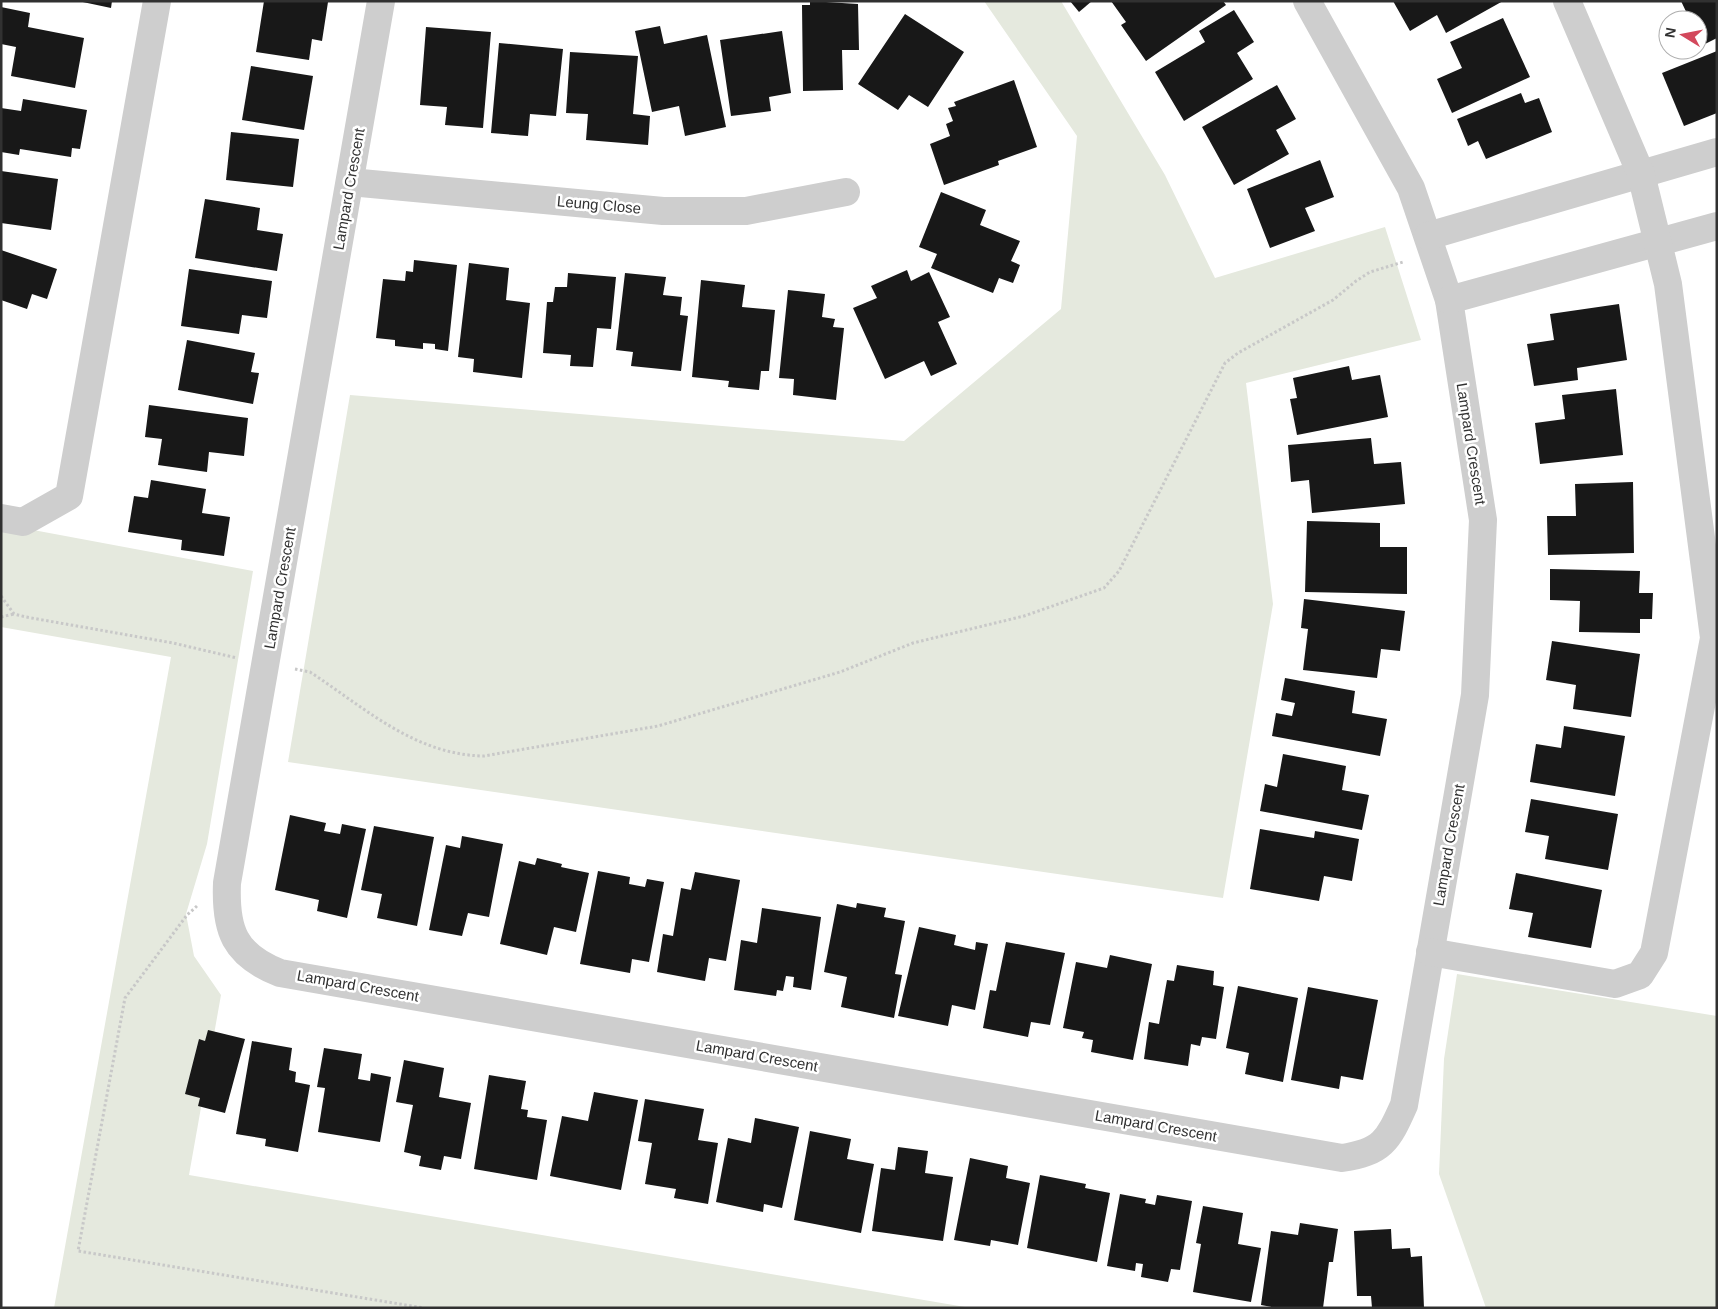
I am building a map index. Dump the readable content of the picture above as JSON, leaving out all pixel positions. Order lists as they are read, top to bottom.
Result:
{
  "streets": {
    "street": ["Lampard Crescent", "Leung Close"]
  },
  "crossings": [
    ["Lampard Crescent", "Leung Close"]
  ],
  "north": "left"
}
